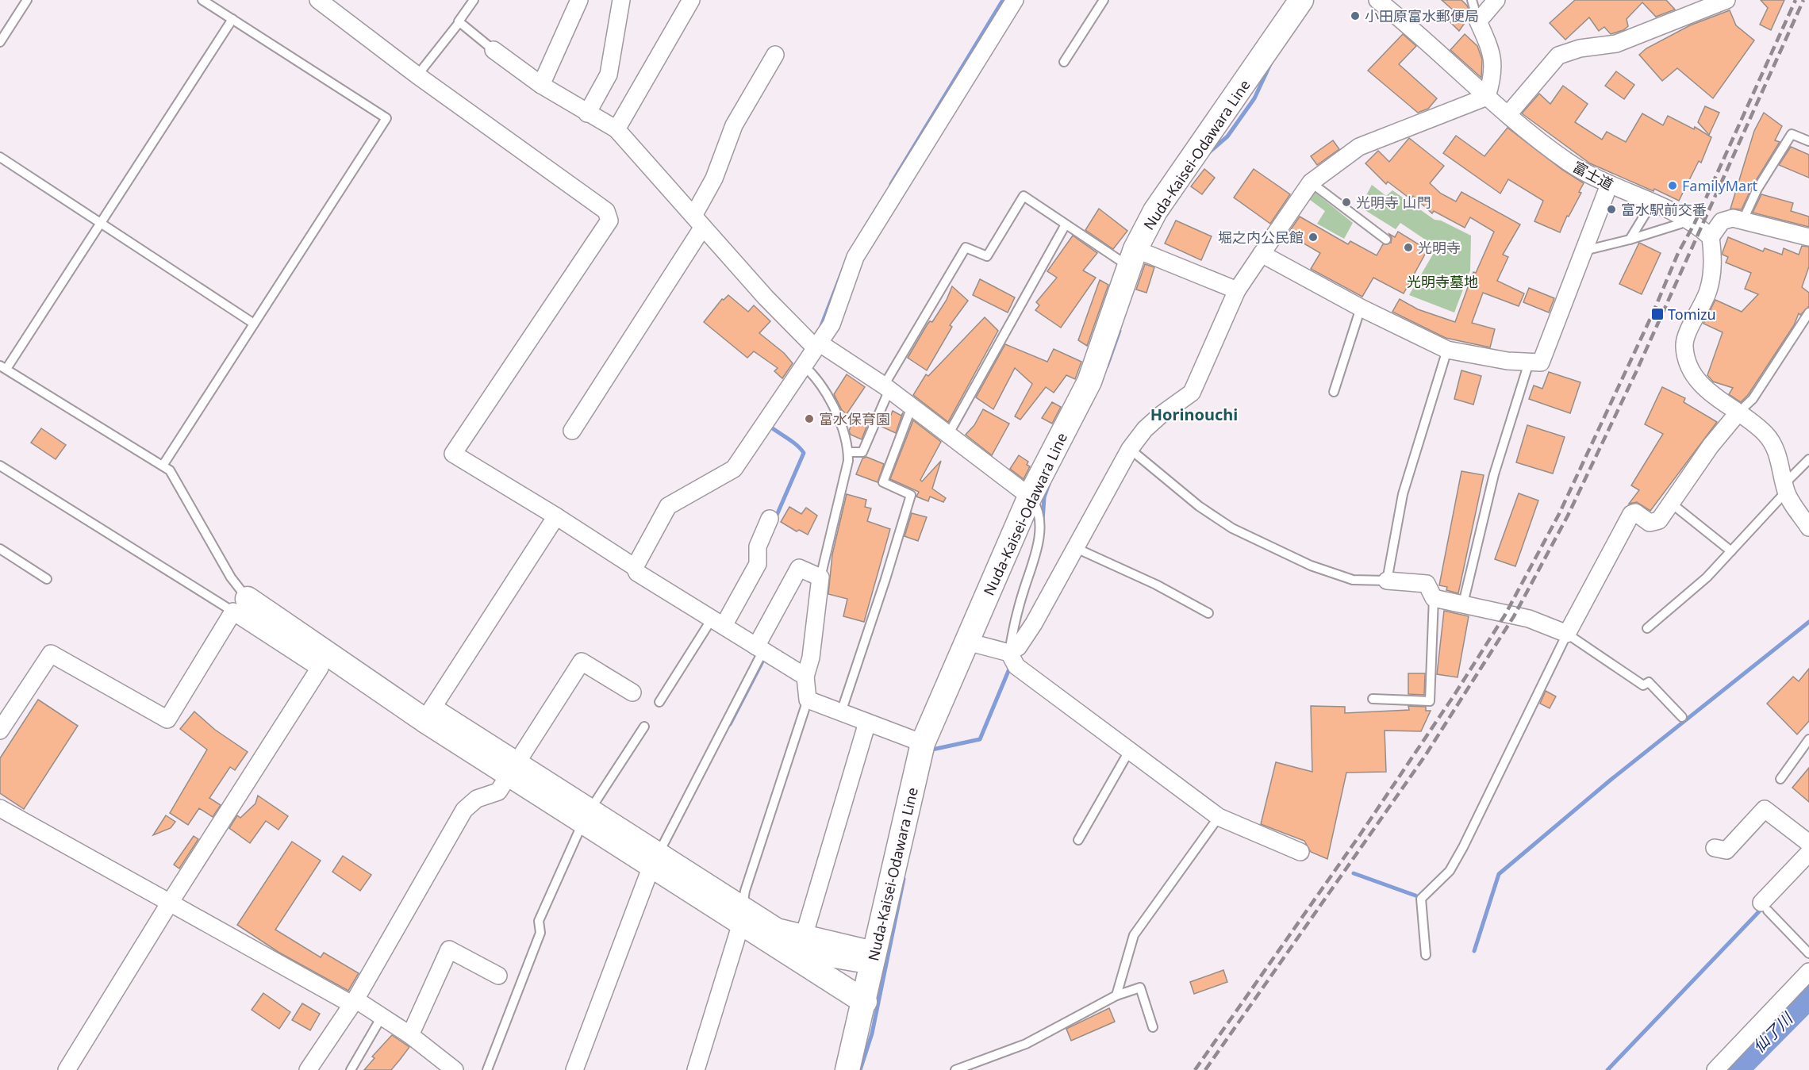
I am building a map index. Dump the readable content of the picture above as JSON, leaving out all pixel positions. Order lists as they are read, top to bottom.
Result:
{
  "streets": {
    "main road": ["Nuda-Kaisei-Odawara Line"],
    "street": ["富士道"]
  },
  "districts": ["Horinouchi"],
  "water": ["仙了川"],
  "parks": ["光明寺墓地"],
  "places": {
    "other": [
      "小田原富水郵便局",
      "FamilyMart",
      "光明寺 山門",
      "富水駅前交番",
      "堀之内公民館",
      "光明寺",
      "富水保育園"
    ],
    "transit": ["Tomizu"]
  }
}
